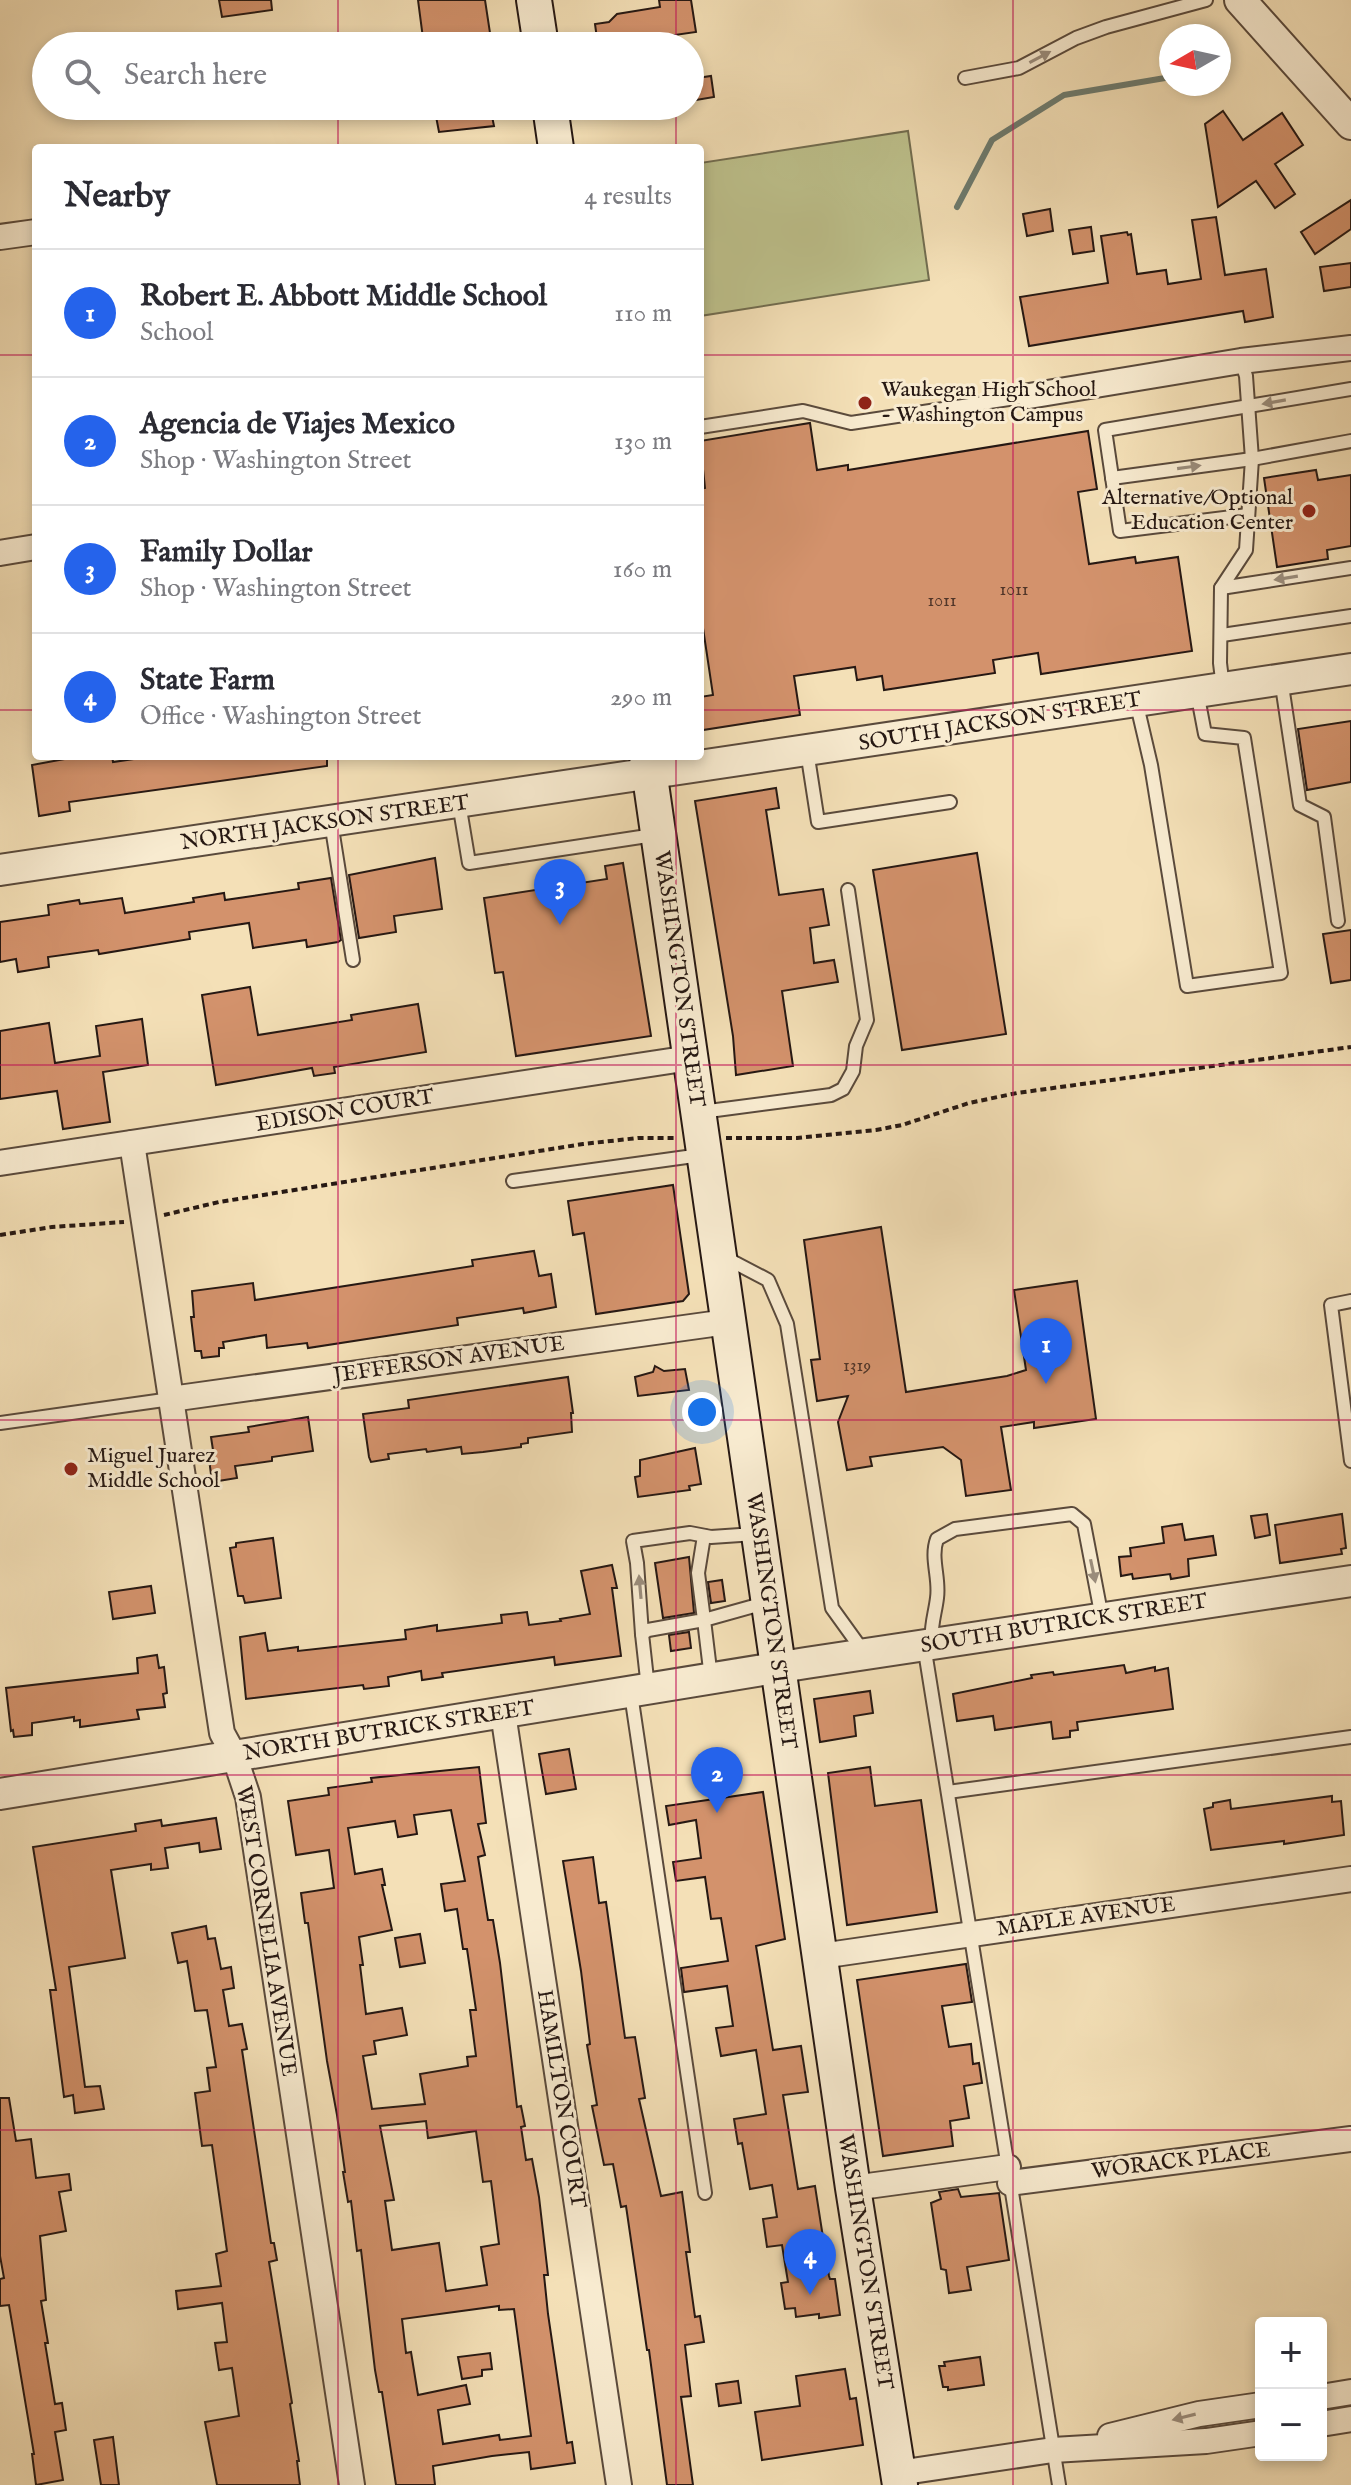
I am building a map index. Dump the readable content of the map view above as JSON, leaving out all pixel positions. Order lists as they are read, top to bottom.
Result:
{
  "streets": {
    "main road": ["WASHINGTON STREET"],
    "street": [
      "SOUTH JACKSON STREET",
      "NORTH JACKSON STREET",
      "EDISON COURT",
      "JEFFERSON AVENUE",
      "SOUTH BUTRICK STREET",
      "NORTH BUTRICK STREET",
      "MAPLE AVENUE",
      "WEST CORNELIA AVENUE",
      "HAMILTON COURT",
      "WORACK PLACE"
    ]
  },
  "crossings": [
    ["SOUTH JACKSON STREET", "NORTH JACKSON STREET"],
    ["SOUTH JACKSON STREET", "WASHINGTON STREET"],
    ["NORTH JACKSON STREET", "WASHINGTON STREET"],
    ["WASHINGTON STREET", "EDISON COURT"],
    ["WASHINGTON STREET", "JEFFERSON AVENUE"],
    ["WASHINGTON STREET", "SOUTH BUTRICK STREET"],
    ["WASHINGTON STREET", "NORTH BUTRICK STREET"],
    ["WASHINGTON STREET", "MAPLE AVENUE"],
    ["WASHINGTON STREET", "WORACK PLACE"],
    ["EDISON COURT", "WEST CORNELIA AVENUE"],
    ["JEFFERSON AVENUE", "WEST CORNELIA AVENUE"],
    ["SOUTH BUTRICK STREET", "NORTH BUTRICK STREET"],
    ["NORTH BUTRICK STREET", "WEST CORNELIA AVENUE"],
    ["NORTH BUTRICK STREET", "HAMILTON COURT"]
  ],
  "places": ["Waukegan High School - Washington Campus", "Alternative/Optional Education Center", "Miguel Juarez Middle School"],
  "house_numbers": ["1011", "1011", "1319"],
  "north": "left",
  "page": {
    "search": "Search here",
    "heading": ["Nearby", "4 results"],
    "list": [
      {
        "mark": "1",
        "name": "Robert E. Abbott Middle School",
        "note": "School",
        "value": "110 m"
      },
      {
        "mark": "2",
        "name": "Agencia de Viajes Mexico",
        "note": "Shop · Washington Street",
        "value": "130 m"
      },
      {
        "mark": "3",
        "name": "Family Dollar",
        "note": "Shop · Washington Street",
        "value": "160 m"
      },
      {
        "mark": "4",
        "name": "State Farm",
        "note": "Office · Washington Street",
        "value": "290 m"
      }
    ],
    "pins": [
      "3",
      "1",
      "2",
      "4"
    ],
    "map_buttons": ["+", "−"]
  }
}
